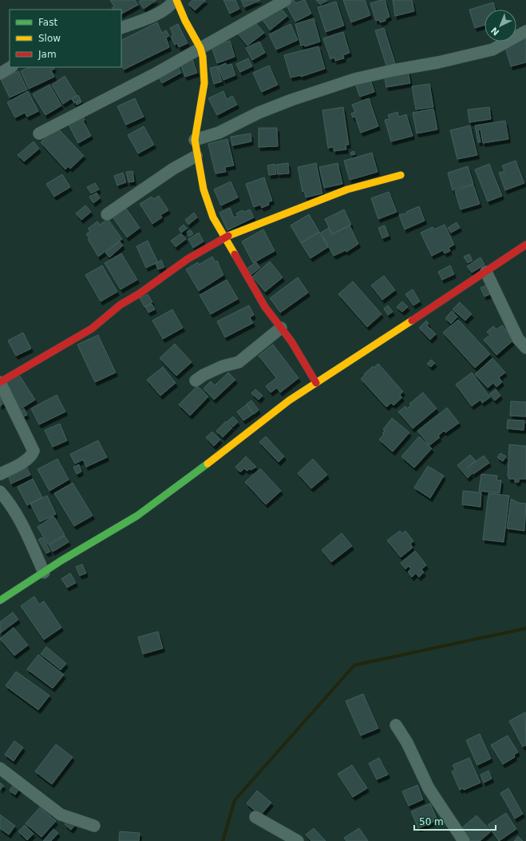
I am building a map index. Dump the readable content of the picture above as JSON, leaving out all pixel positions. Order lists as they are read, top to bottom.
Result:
{
  "legend": ["Fast", "Slow", "Jam"],
  "scale_bar": "50 m",
  "north": "bottom left"
}
